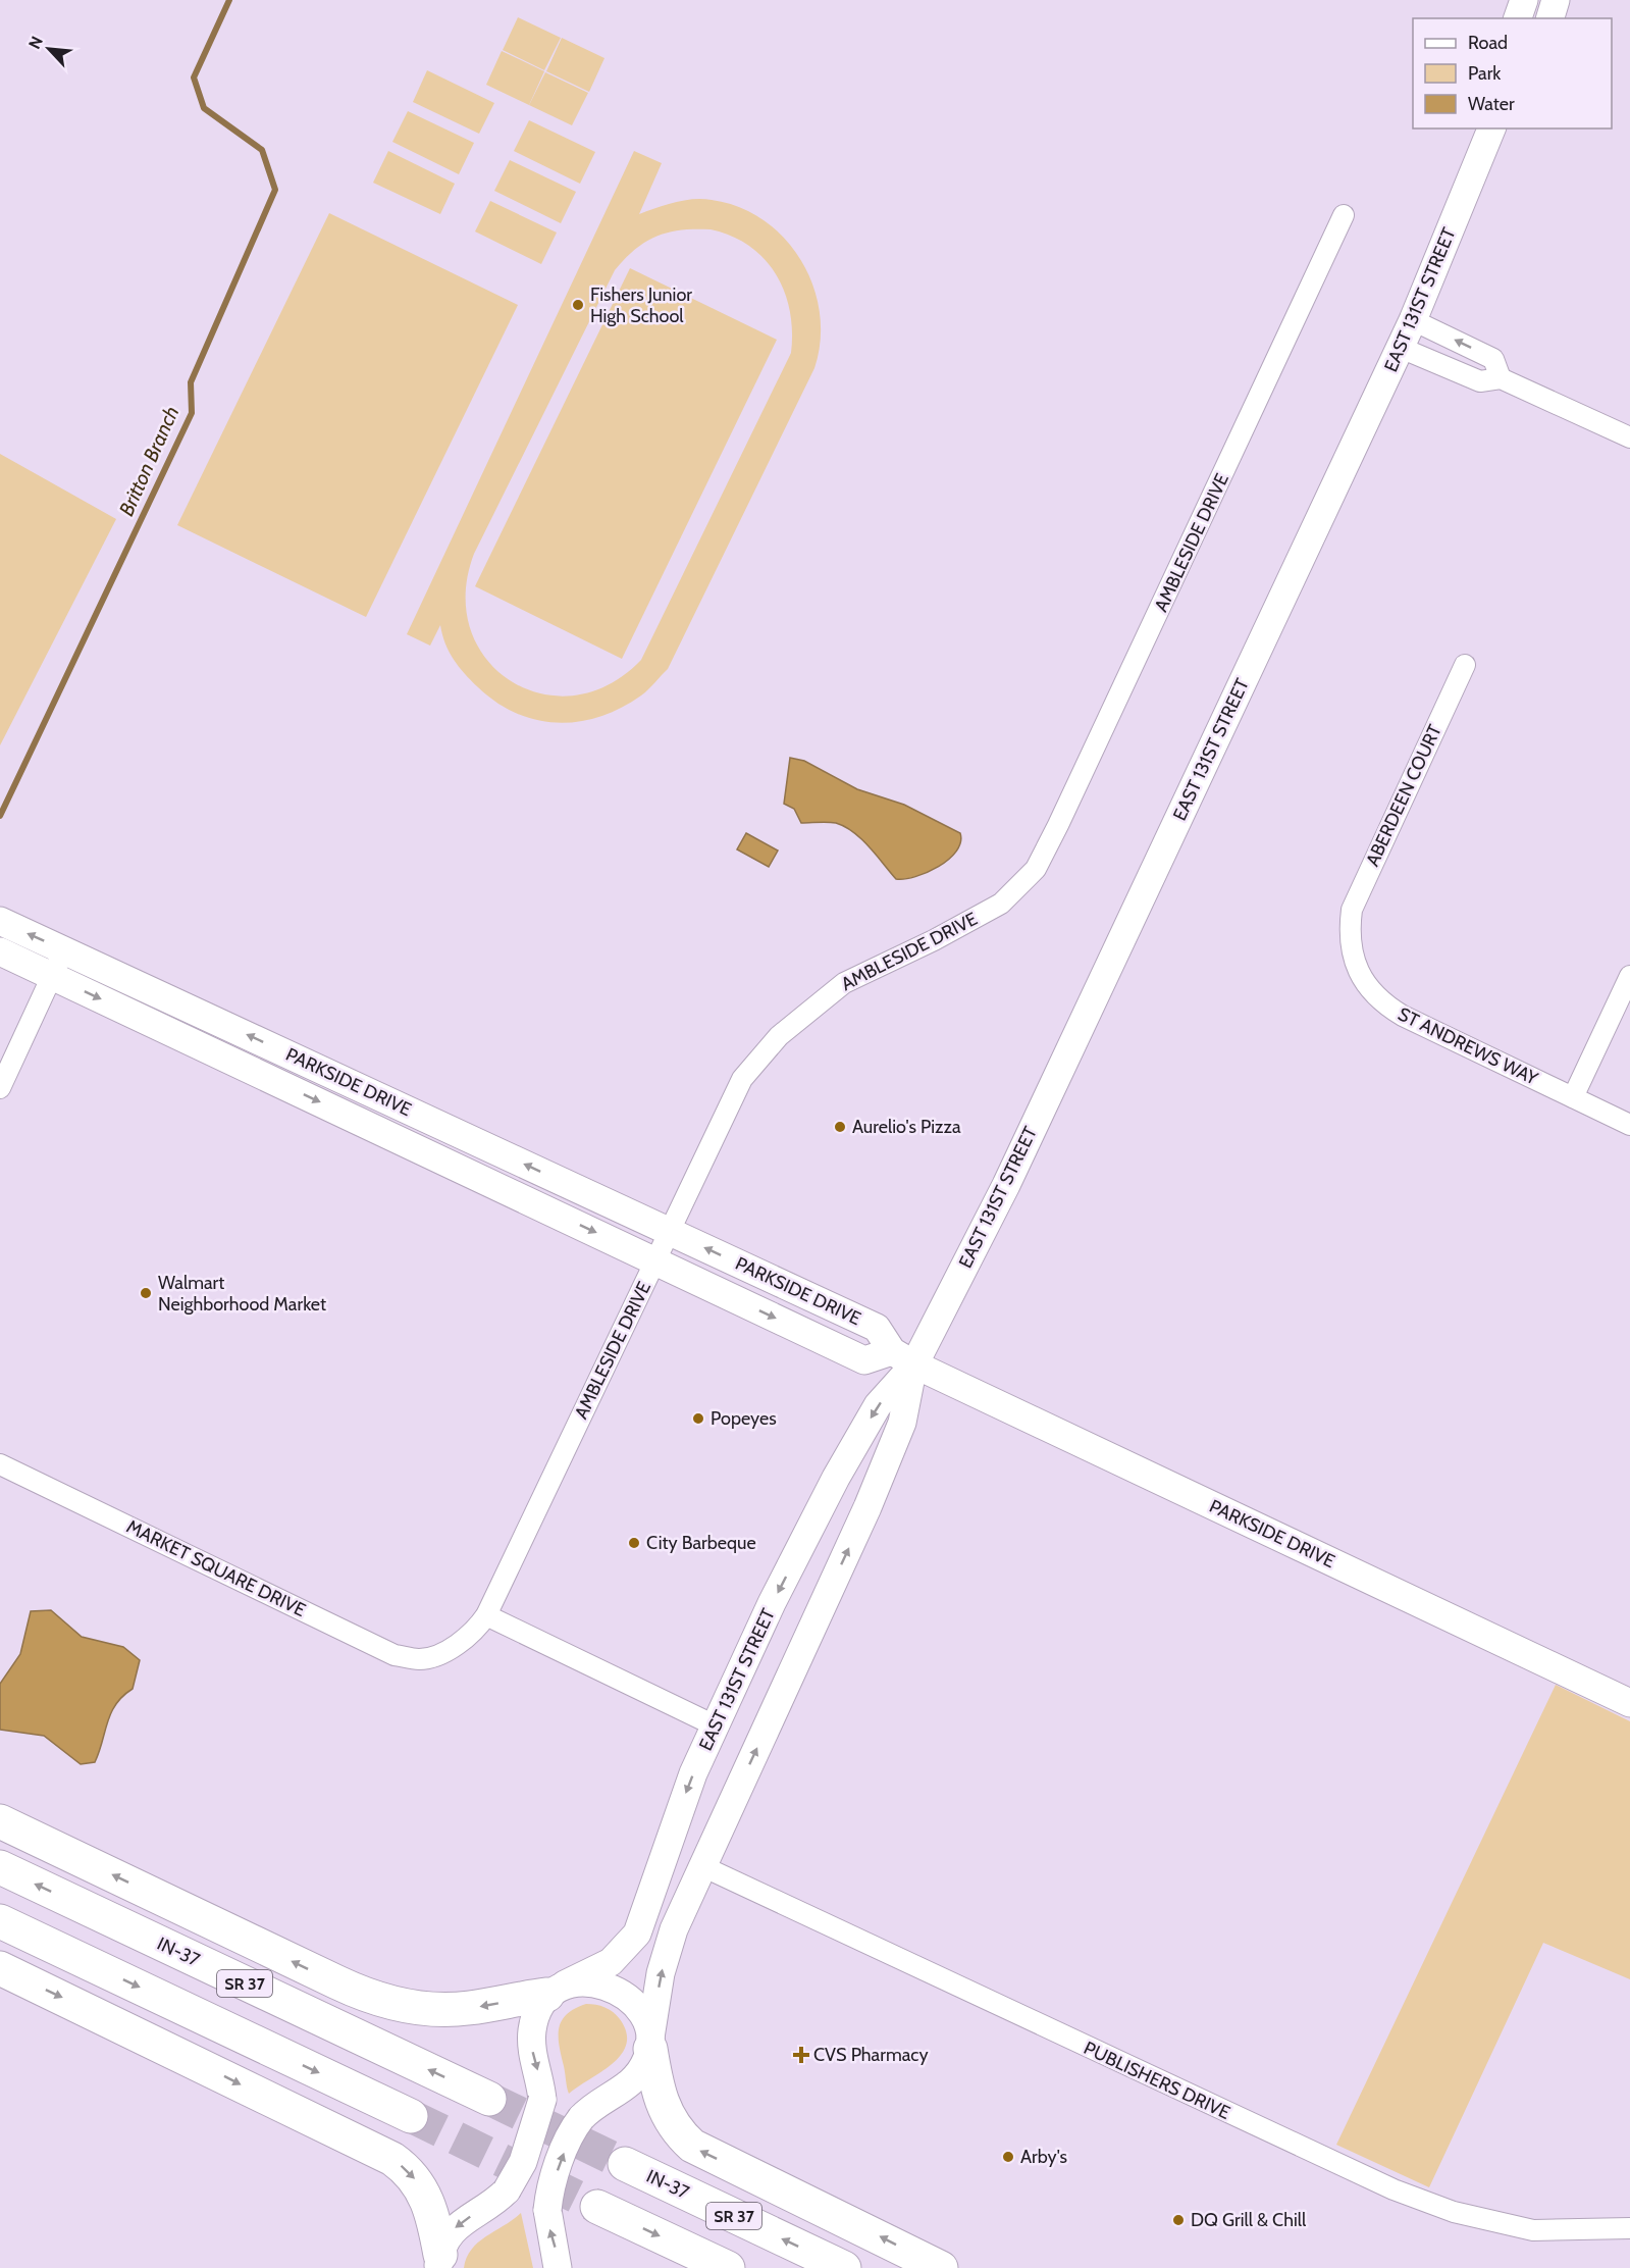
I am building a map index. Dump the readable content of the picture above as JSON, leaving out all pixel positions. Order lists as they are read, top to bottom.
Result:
{
  "streets": {
    "highway": ["IN-37", "SR 37"],
    "street": [
      "EAST 131ST STREET",
      "AMBLESIDE DRIVE",
      "ABERDEEN COURT",
      "ST ANDREWS WAY",
      "PARKSIDE DRIVE",
      "MARKET SQUARE DRIVE",
      "PUBLISHERS DRIVE"
    ]
  },
  "crossings": [
    ["EAST 131ST STREET", "PARKSIDE DRIVE"],
    ["EAST 131ST STREET", "PUBLISHERS DRIVE"],
    ["AMBLESIDE DRIVE", "PARKSIDE DRIVE"],
    ["AMBLESIDE DRIVE", "MARKET SQUARE DRIVE"],
    ["ABERDEEN COURT", "ST ANDREWS WAY"]
  ],
  "water": ["Britton Branch"],
  "places": {
    "other": [
      "Fishers Junior High School",
      "Aurelio's Pizza",
      "Walmart Neighborhood Market",
      "Popeyes",
      "City Barbeque",
      "Arby's",
      "DQ Grill & Chill"
    ],
    "health": ["CVS Pharmacy"]
  },
  "legend": ["Road", "Park", "Water"],
  "north": "top left"
}
